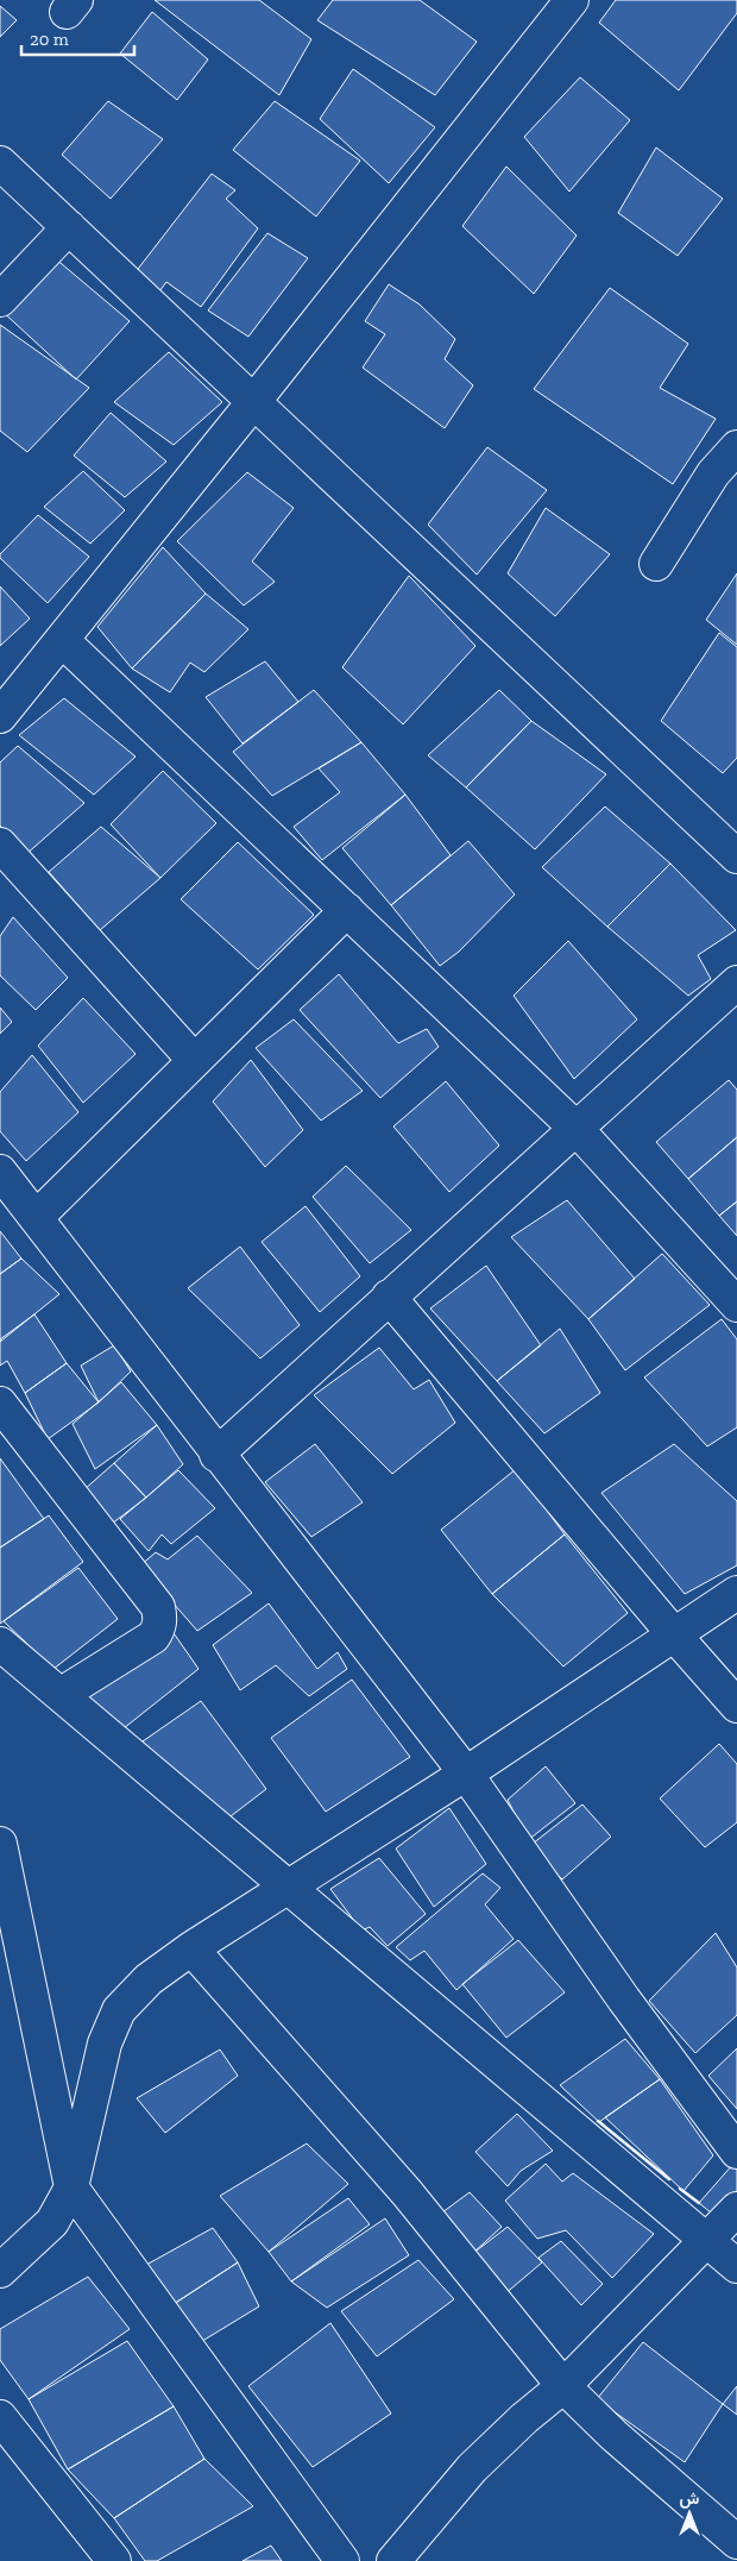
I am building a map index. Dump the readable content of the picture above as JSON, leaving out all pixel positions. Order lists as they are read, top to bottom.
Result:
{
  "scale_bar": "20 m",
  "north": "top"
}
